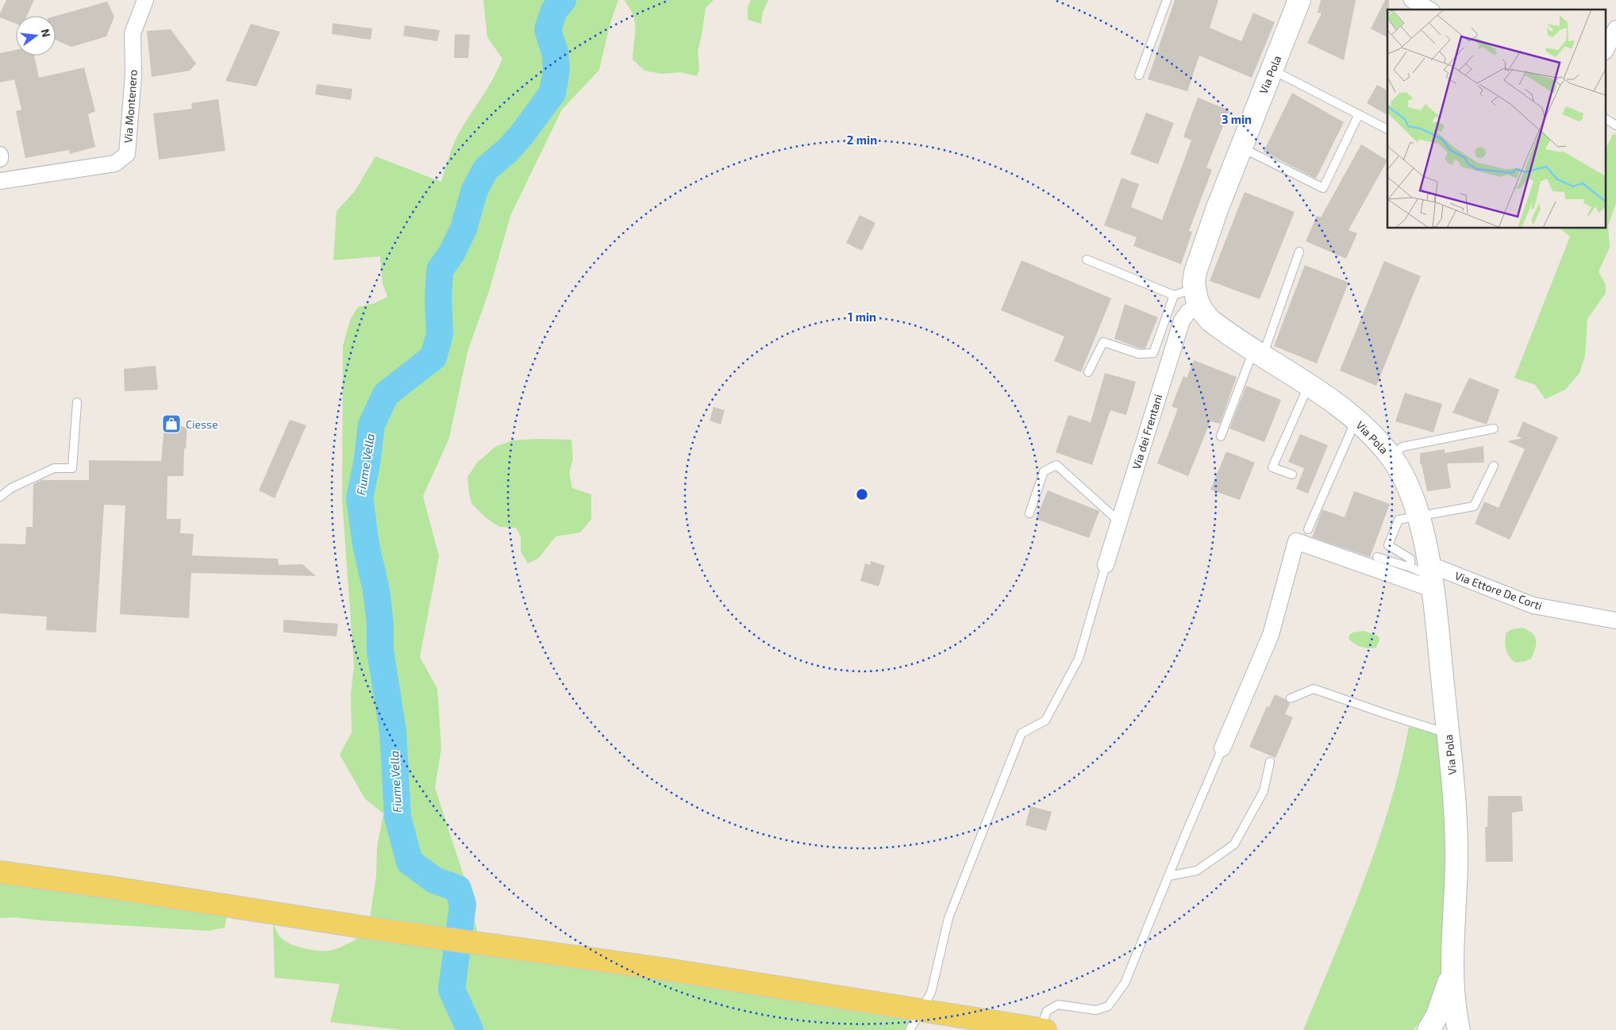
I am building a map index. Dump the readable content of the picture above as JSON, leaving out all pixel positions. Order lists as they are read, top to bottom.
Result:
{
  "streets": {
    "street": [
      "Via Pola",
      "Via Montenero",
      "Via dei Frentani",
      "Via Ettore De Corti"
    ]
  },
  "crossings": [
    ["Via Pola", "Via dei Frentani"],
    ["Via Pola", "Via Ettore De Corti"]
  ],
  "water": ["Fiume Vella"],
  "places": {
    "shop": ["Ciesse"]
  },
  "north": "right",
  "rings": ["3 min", "2 min", "1 min"]
}
